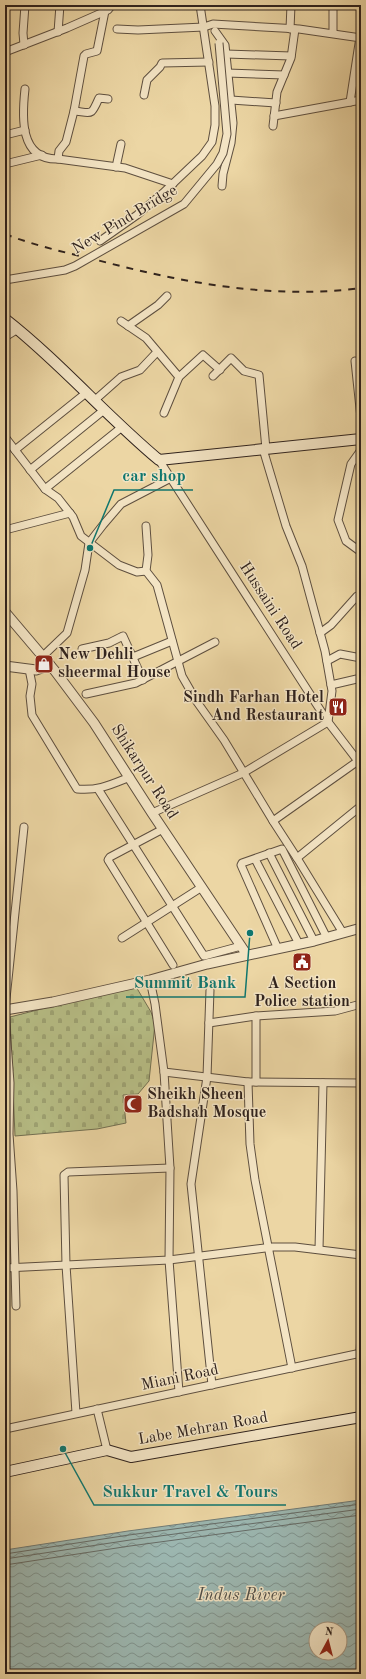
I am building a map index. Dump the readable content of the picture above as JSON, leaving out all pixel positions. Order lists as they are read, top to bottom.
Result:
{
  "streets": {
    "main road": ["Labe Mehran Road"],
    "street": [
      "New Pind Bridge",
      "Hussaini Road",
      "Shikarpur Road",
      "Miani Road"
    ]
  },
  "water": ["Indus River"],
  "places": {
    "other": ["car shop", "Summit Bank", "Sukkur Travel & Tours"],
    "shop": ["New Dehli sheermal House"],
    "restaurant": ["Sindh Farhan Hotel And Restaurant"],
    "public building": ["A Section Police station"],
    "mosque": ["Sheikh Sheen Badshah Mosque"]
  },
  "north": "top"
}
